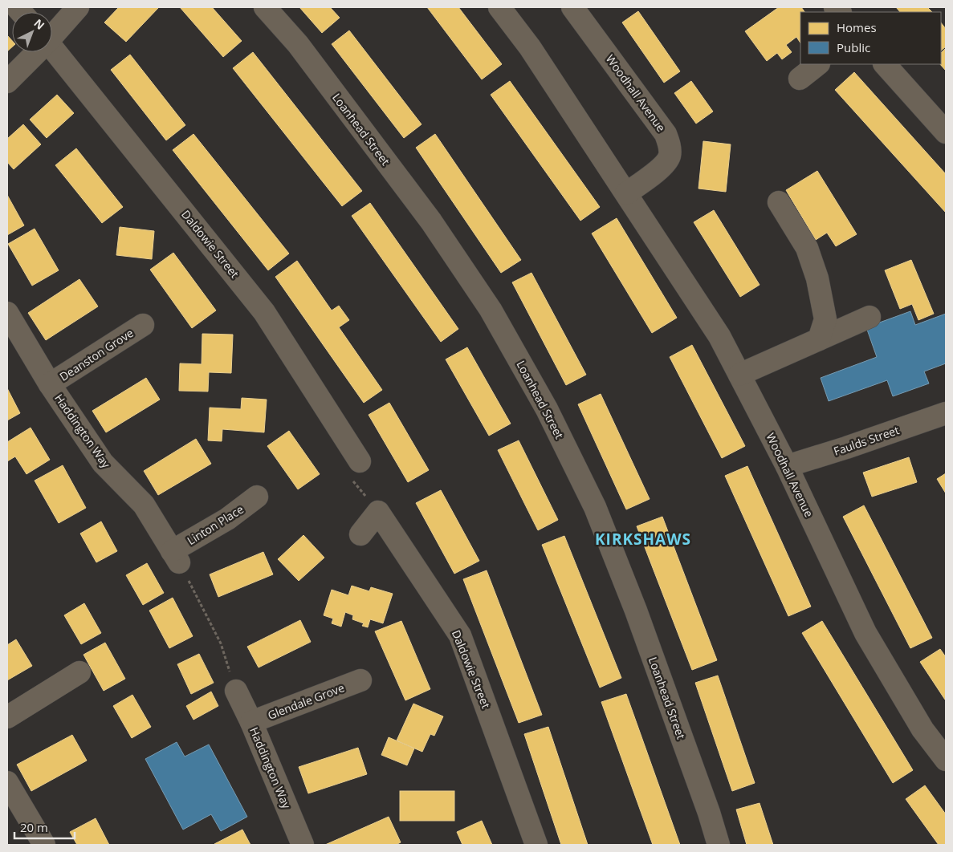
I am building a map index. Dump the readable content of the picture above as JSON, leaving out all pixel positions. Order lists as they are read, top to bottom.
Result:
{
  "streets": {
    "street": [
      "Woodhall Avenue",
      "Loanhead Street",
      "Daldowie Street",
      "Deanston Grove",
      "Haddington Way",
      "Faulds Street",
      "Linton Place",
      "Glendale Grove"
    ]
  },
  "crossings": [
    ["Woodhall Avenue", "Faulds Street"],
    ["Deanston Grove", "Haddington Way"],
    ["Haddington Way", "Linton Place"],
    ["Haddington Way", "Glendale Grove"]
  ],
  "districts": ["KIRKSHAWS"],
  "legend": ["Homes", "Public"],
  "scale_bar": "20 m",
  "north": "top right"
}
